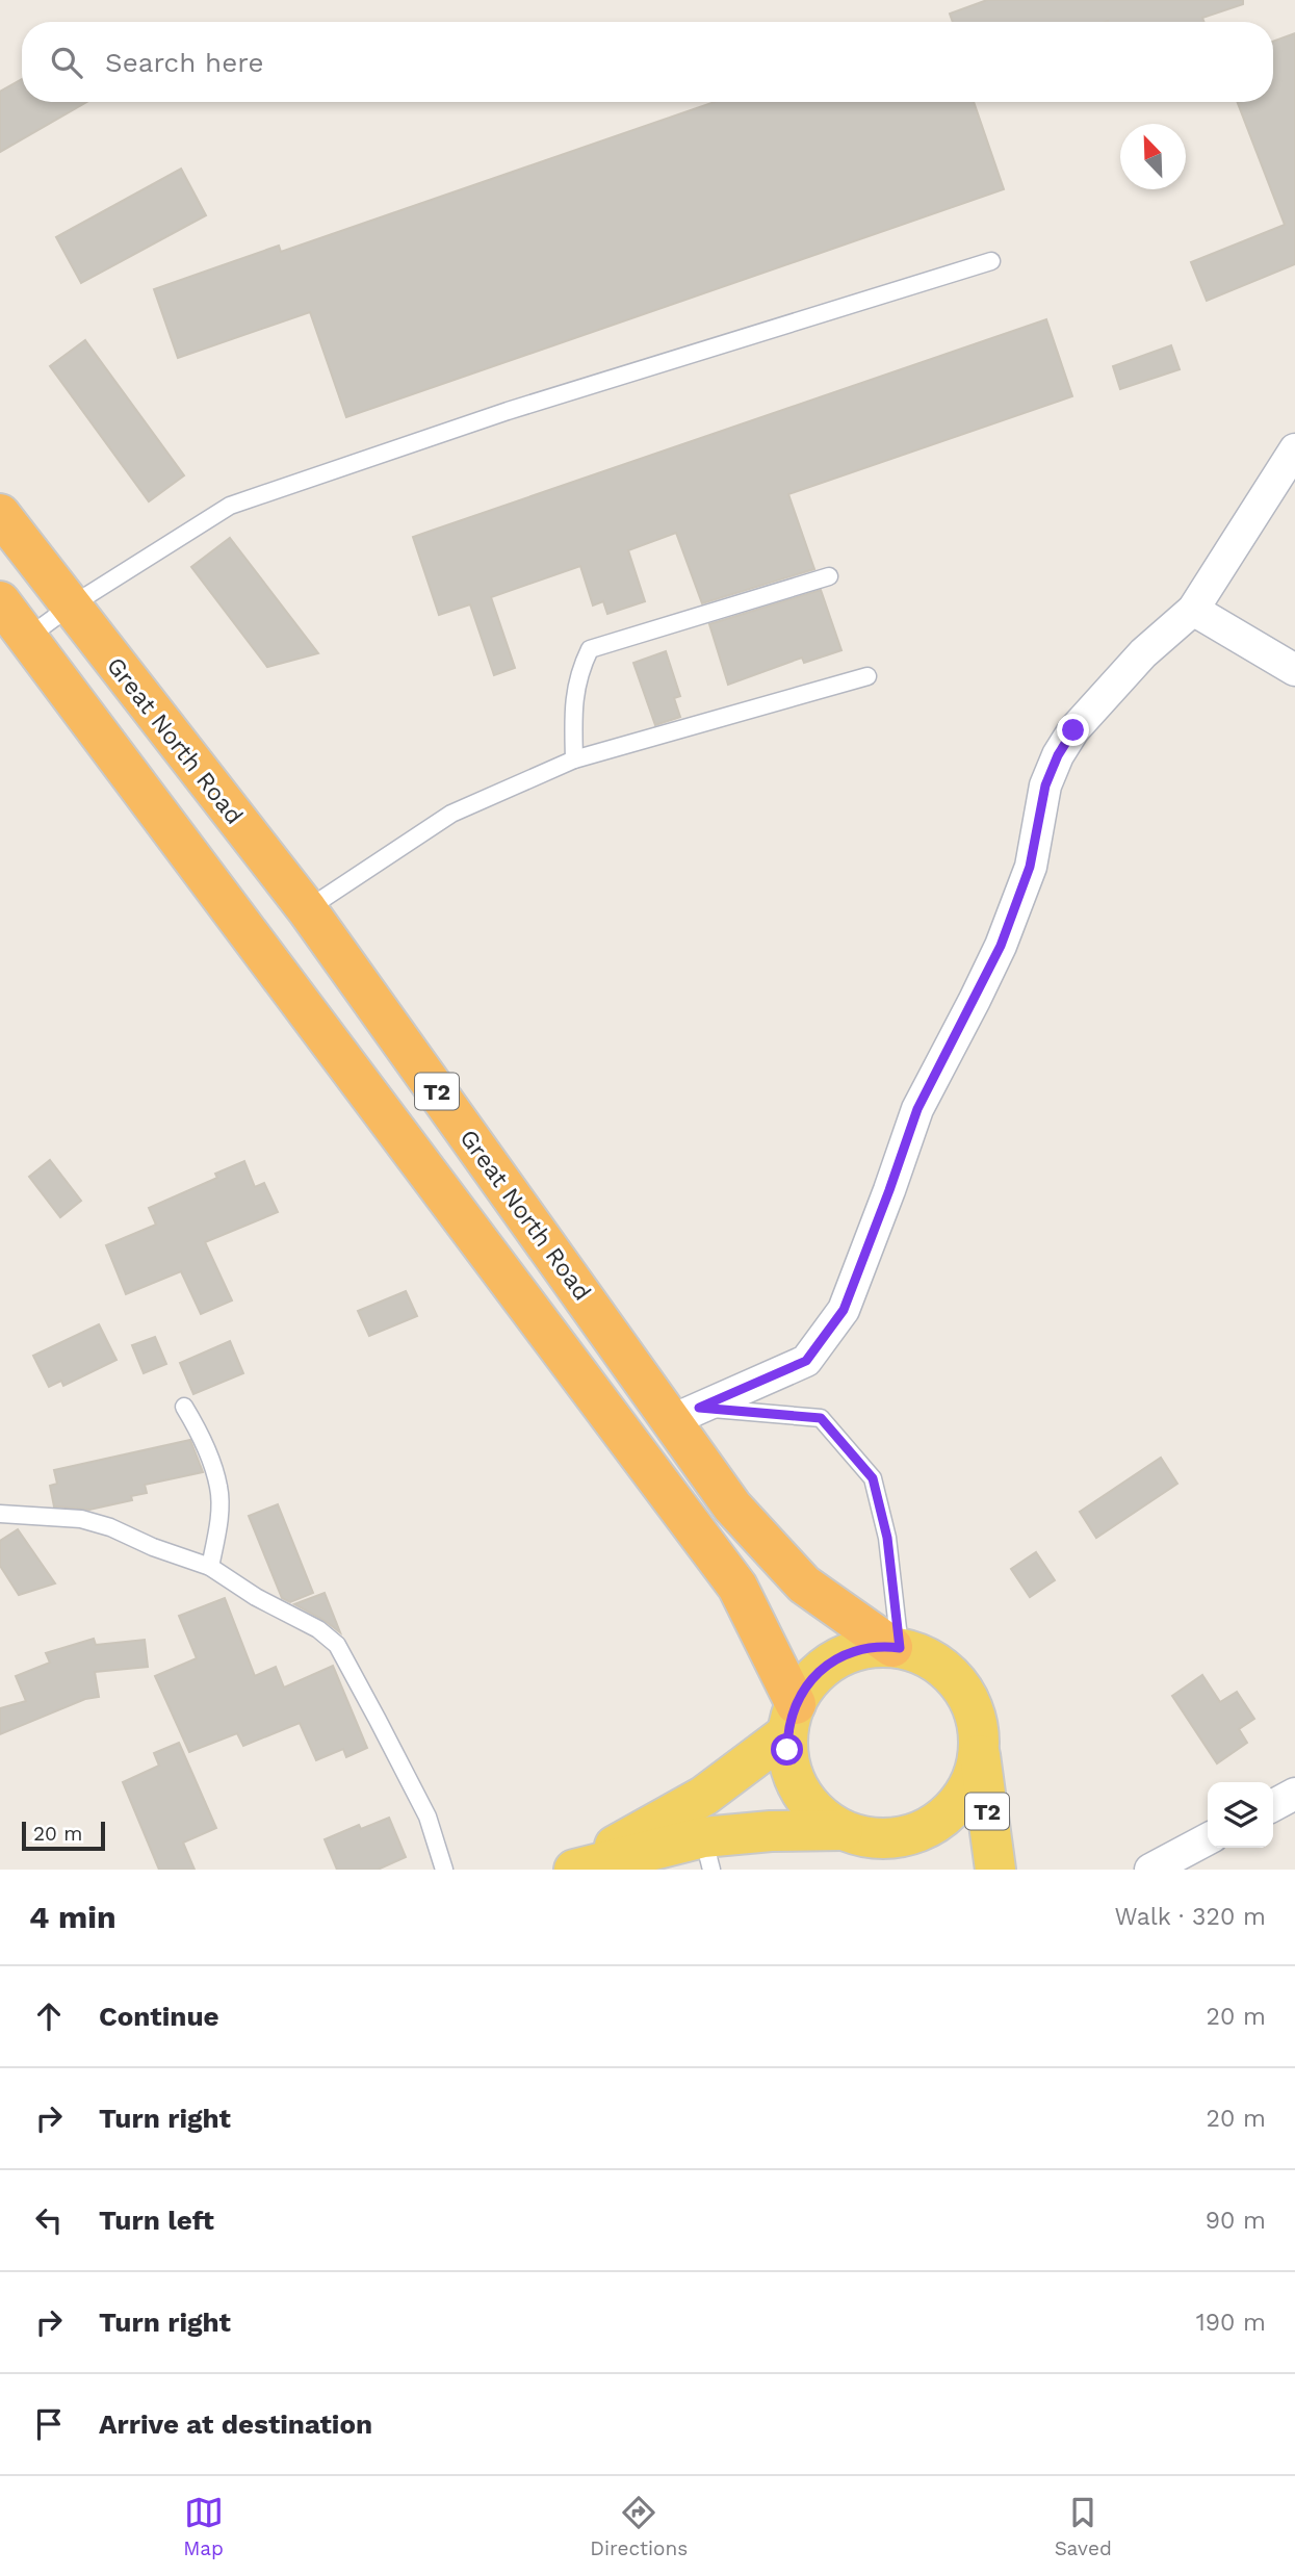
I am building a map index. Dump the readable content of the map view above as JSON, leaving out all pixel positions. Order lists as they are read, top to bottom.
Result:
{
  "streets": {
    "highway": ["Great North Road", "T2"]
  },
  "crossings": [
    ["Great North Road", "T2"]
  ],
  "scale_bar": "20 m",
  "north": "top left",
  "page": {
    "search": "Search here",
    "scale": "20 m",
    "heading": ["4 min", "Walk · 320 m"],
    "list": [
      ["Continue", "20 m"],
      ["Turn right", "20 m"],
      ["Turn left", "90 m"],
      ["Turn right", "190 m"],
      "Arrive at destination"
    ],
    "nav": ["Map", "Directions", "Saved"]
  }
}
